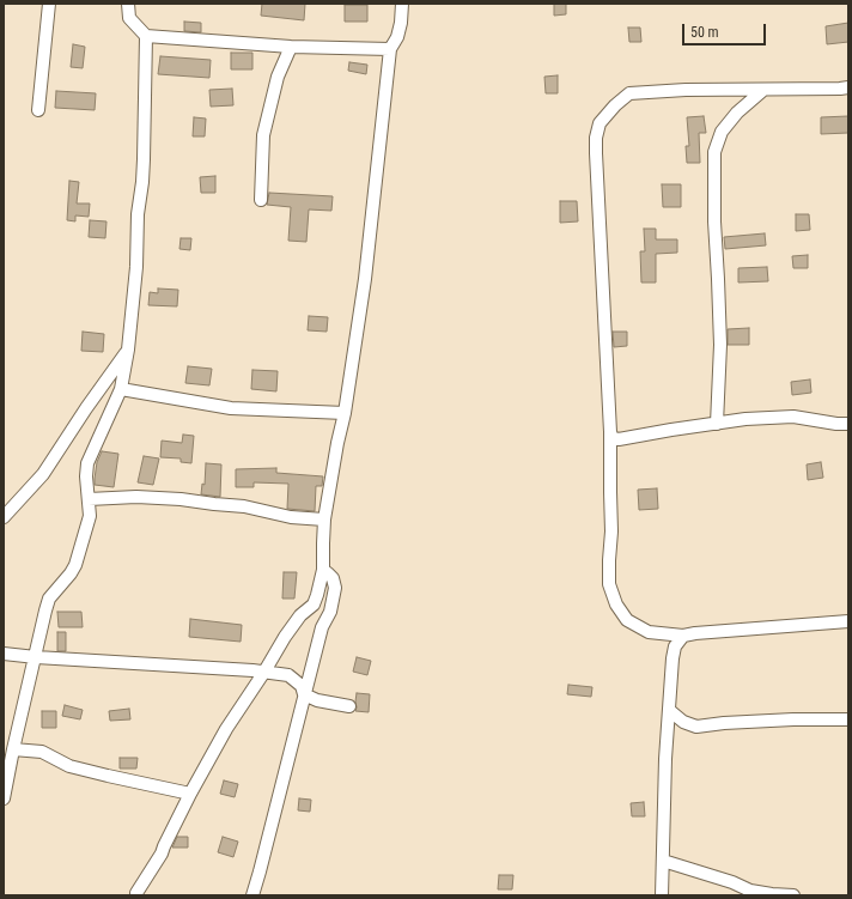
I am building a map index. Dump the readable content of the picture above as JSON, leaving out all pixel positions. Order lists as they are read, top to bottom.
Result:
{
  "scale_bar": "50 m"
}
